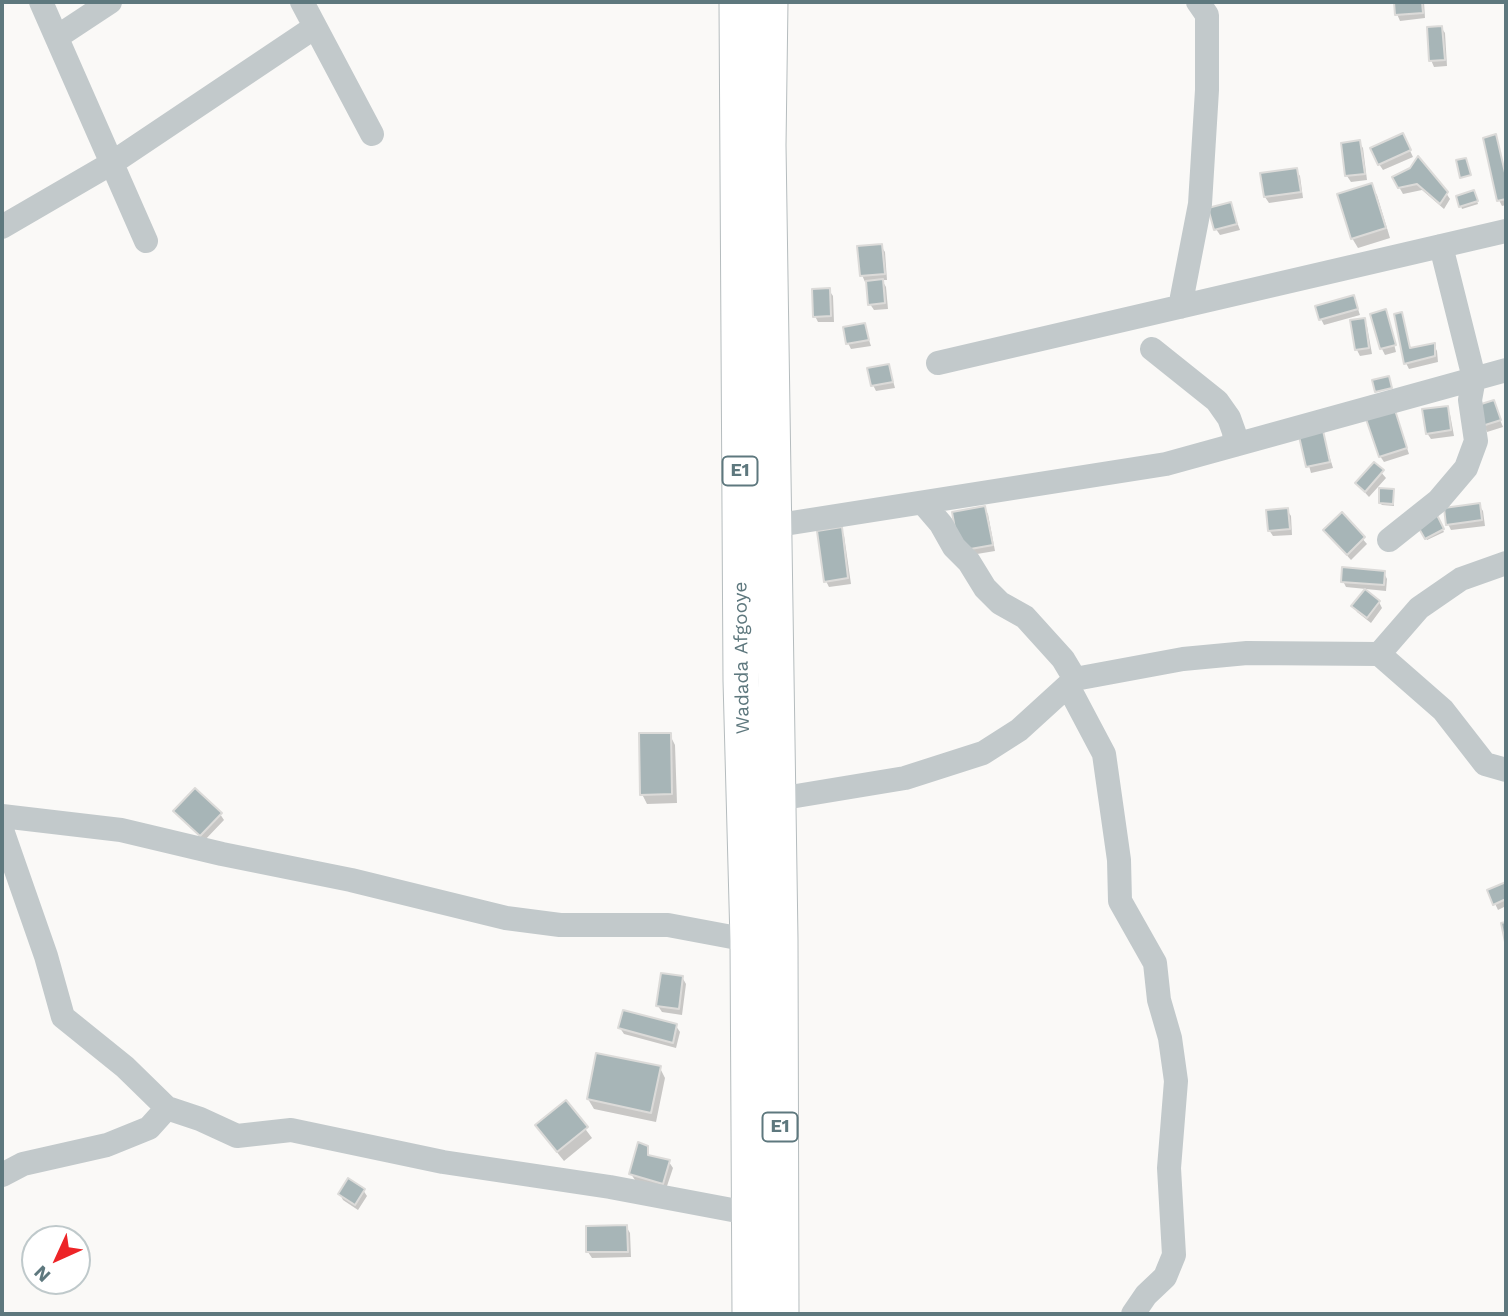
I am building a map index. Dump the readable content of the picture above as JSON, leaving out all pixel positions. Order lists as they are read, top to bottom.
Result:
{
  "streets": {
    "highway": ["E1", "Wadada Afgooye"]
  },
  "north": "bottom left"
}
